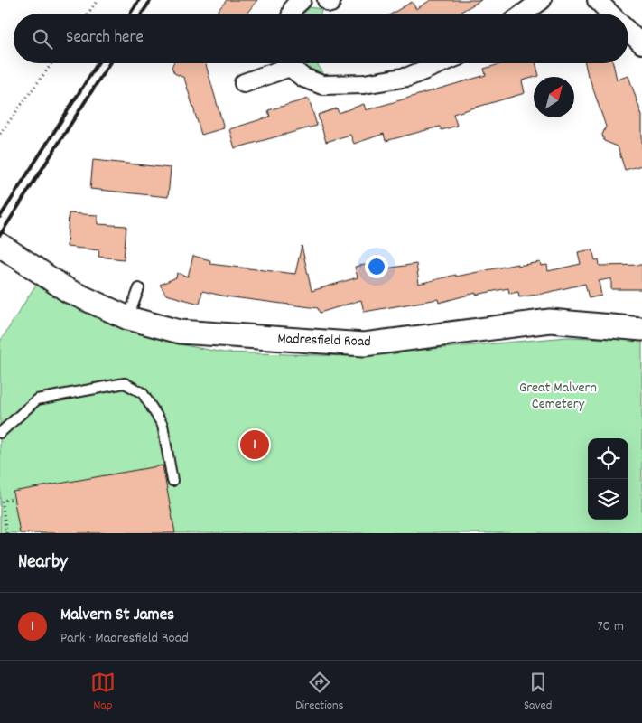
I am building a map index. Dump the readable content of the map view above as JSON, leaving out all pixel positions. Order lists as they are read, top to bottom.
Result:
{
  "streets": {
    "street": ["Madresfield Road"]
  },
  "parks": ["Great Malvern Cemetery"],
  "north": "top right",
  "page": {
    "search": "Search here",
    "pins": "1",
    "heading": "Nearby",
    "list": [
      {
        "mark": "1",
        "name": "Malvern St James",
        "note": "Park · Madresfield Road",
        "value": "70 m"
      }
    ],
    "nav": ["Map", "Directions", "Saved"]
  }
}
